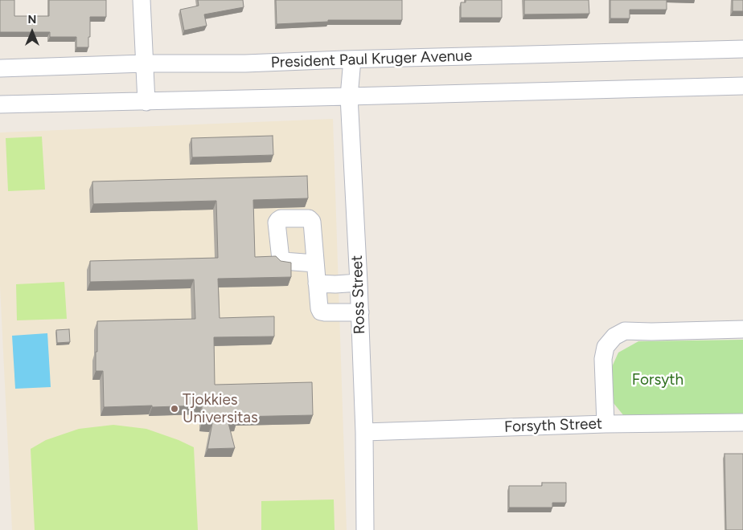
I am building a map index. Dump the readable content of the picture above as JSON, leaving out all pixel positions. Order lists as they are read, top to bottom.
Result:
{
  "streets": {
    "street": ["President Paul Kruger Avenue", "Ross Street", "Forsyth Street"]
  },
  "crossings": [
    ["President Paul Kruger Avenue", "Ross Street"],
    ["Ross Street", "Forsyth Street"]
  ],
  "parks": ["Forsyth"],
  "places": ["Tjokkies Universitas"],
  "north": "top"
}
